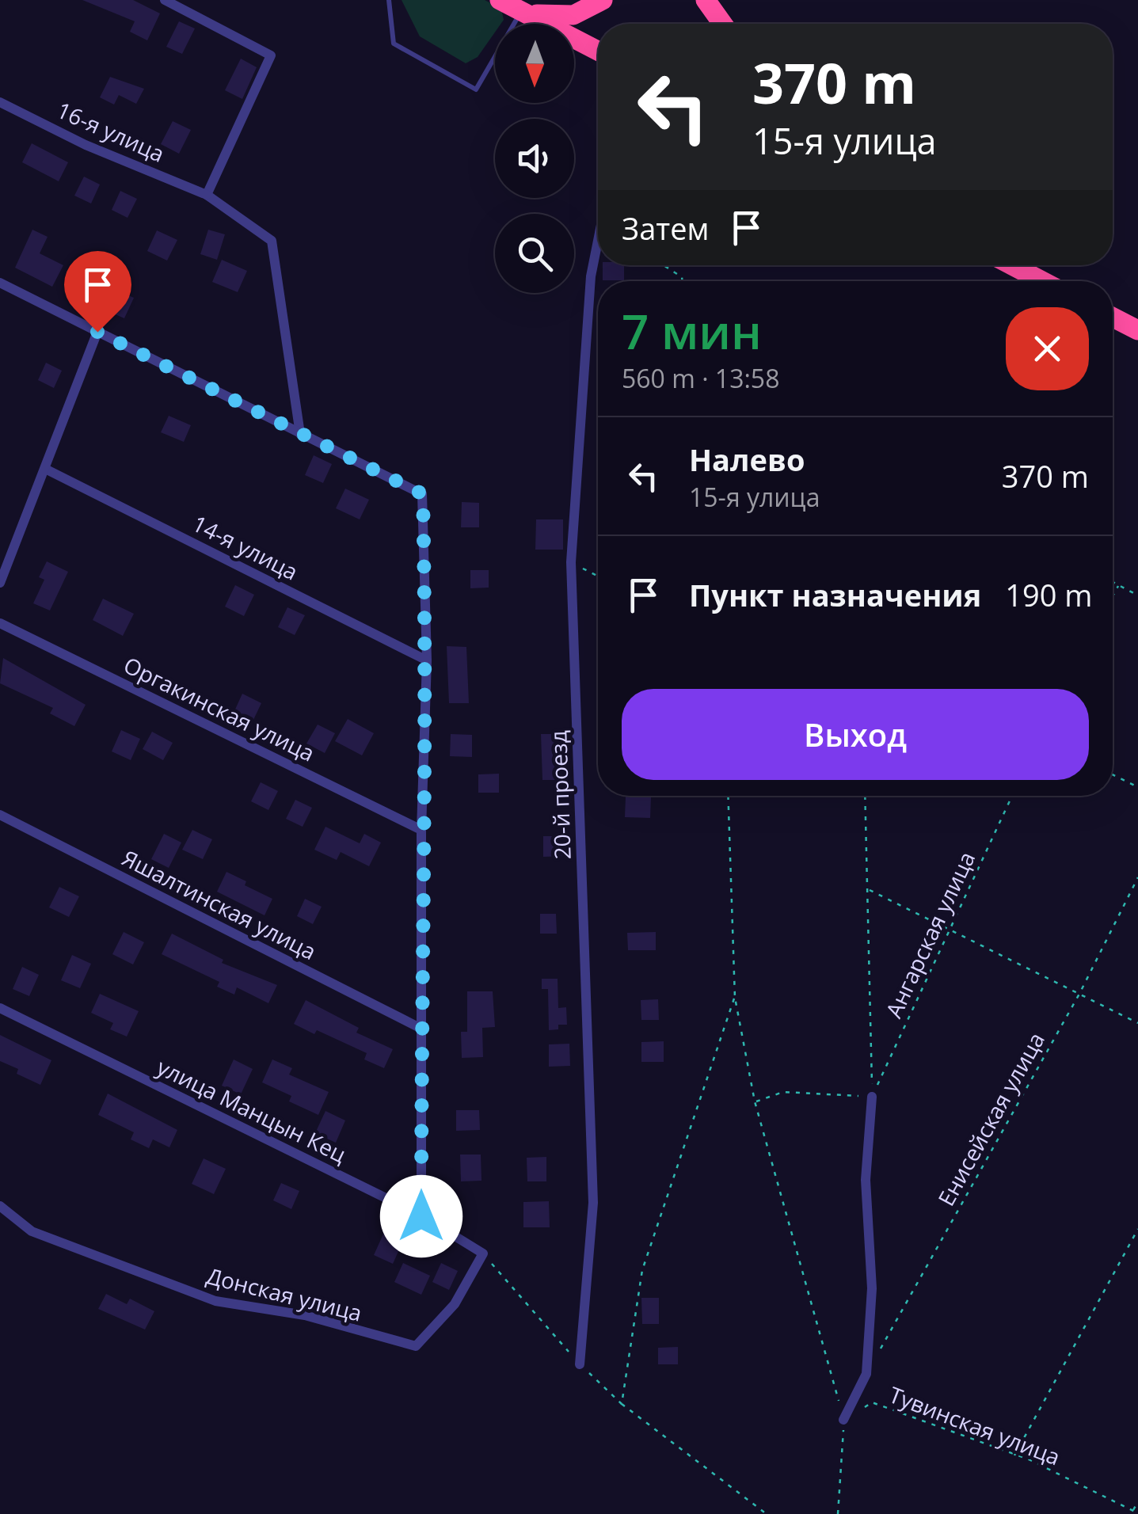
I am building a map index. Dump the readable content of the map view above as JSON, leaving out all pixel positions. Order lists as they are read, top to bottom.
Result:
{
  "streets": {
    "street": [
      "16-я улица",
      "14-я улица",
      "Оргакинская улица",
      "20-й проезд",
      "Яшалтинская улица",
      "улица Манцын Кец",
      "Донская улица"
    ],
    "path": ["Ангарская улица", "Енисейская улица", "Тувинская улица"]
  },
  "crossings": [
    ["улица Манцын Кец", "Донская улица"]
  ],
  "north": "bottom",
  "page": {
    "turn": ["370 m", "15-я улица"],
    "then": "Затем",
    "heading": ["7 мин", "560 m · 13:58"],
    "list": [
      {
        "name": "Налево",
        "note": "15-я улица",
        "value": "370 m"
      },
      {
        "name": "Пункт назначения",
        "value": "190 m"
      }
    ],
    "buttons": "Выход"
  }
}
